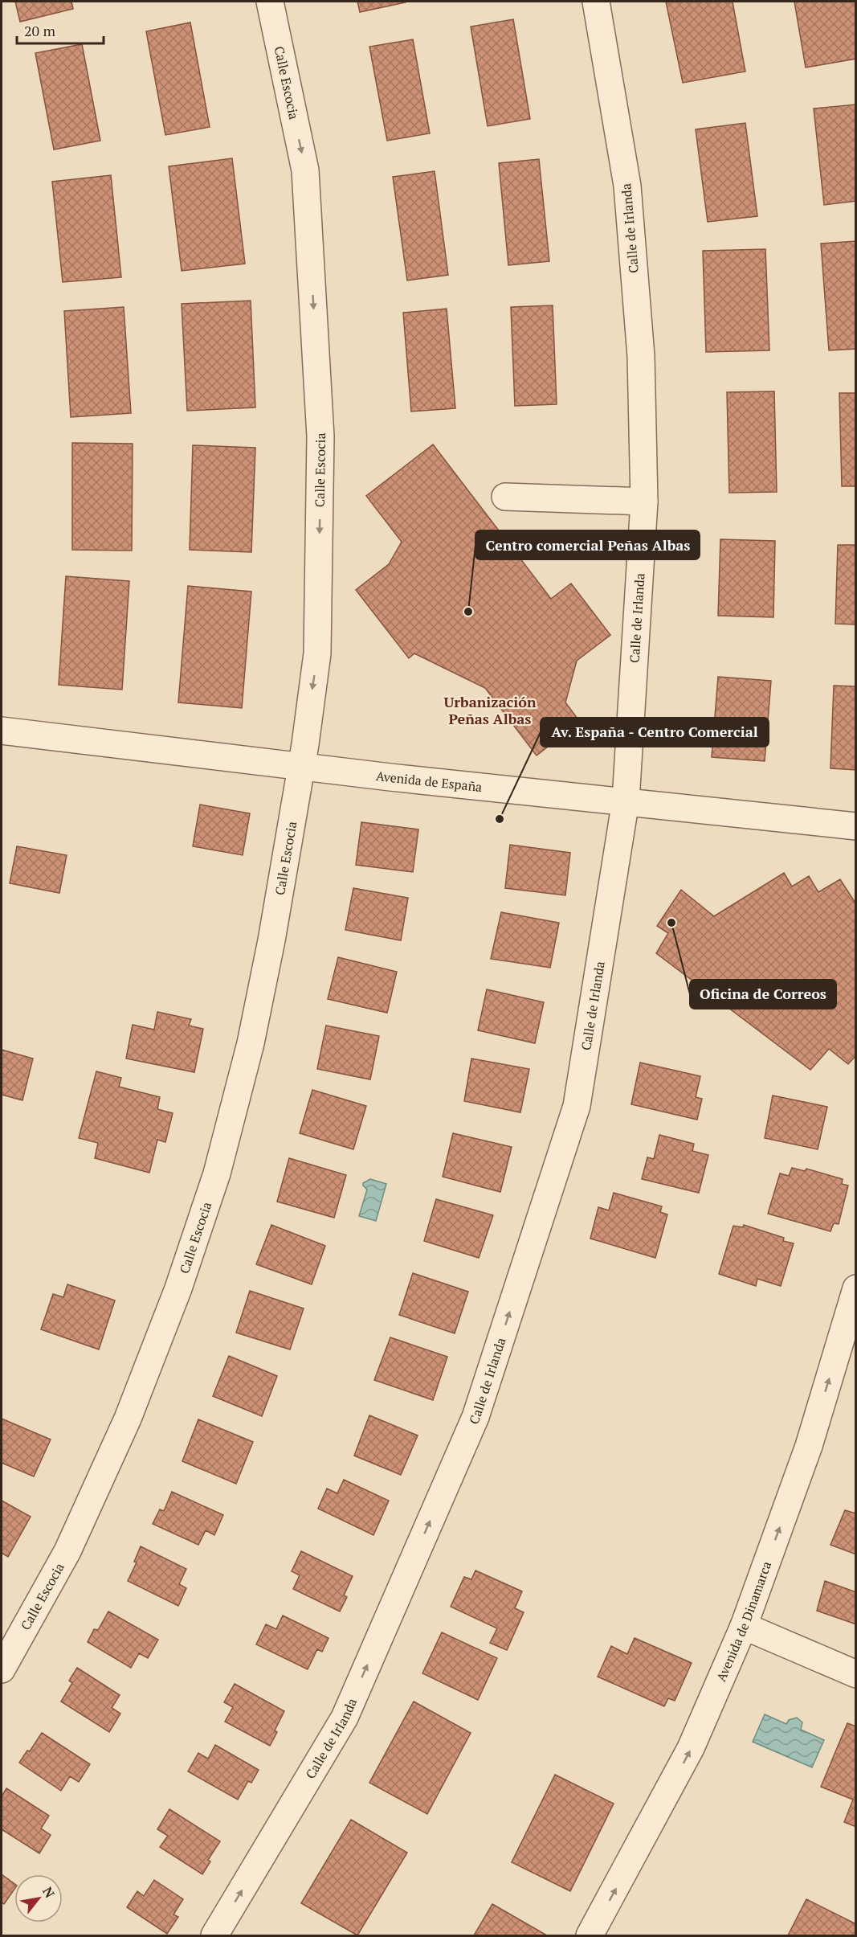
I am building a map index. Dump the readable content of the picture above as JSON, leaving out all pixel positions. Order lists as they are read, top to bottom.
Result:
{
  "streets": {
    "street": [
      "Calle Escocia",
      "Calle de Irlanda",
      "Avenida de España",
      "Avenida de Dinamarca"
    ]
  },
  "crossings": [
    ["Calle Escocia", "Avenida de España"],
    ["Calle de Irlanda", "Avenida de España"]
  ],
  "one_way": ["Calle Escocia", "Calle de Irlanda", "Avenida de Dinamarca"],
  "districts": ["Urbanización Peñas Albas"],
  "places": ["Centro comercial Peñas Albas", "Av. España - Centro Comercial", "Oficina de Correos"],
  "scale_bar": "20 m",
  "north": "top right"
}
